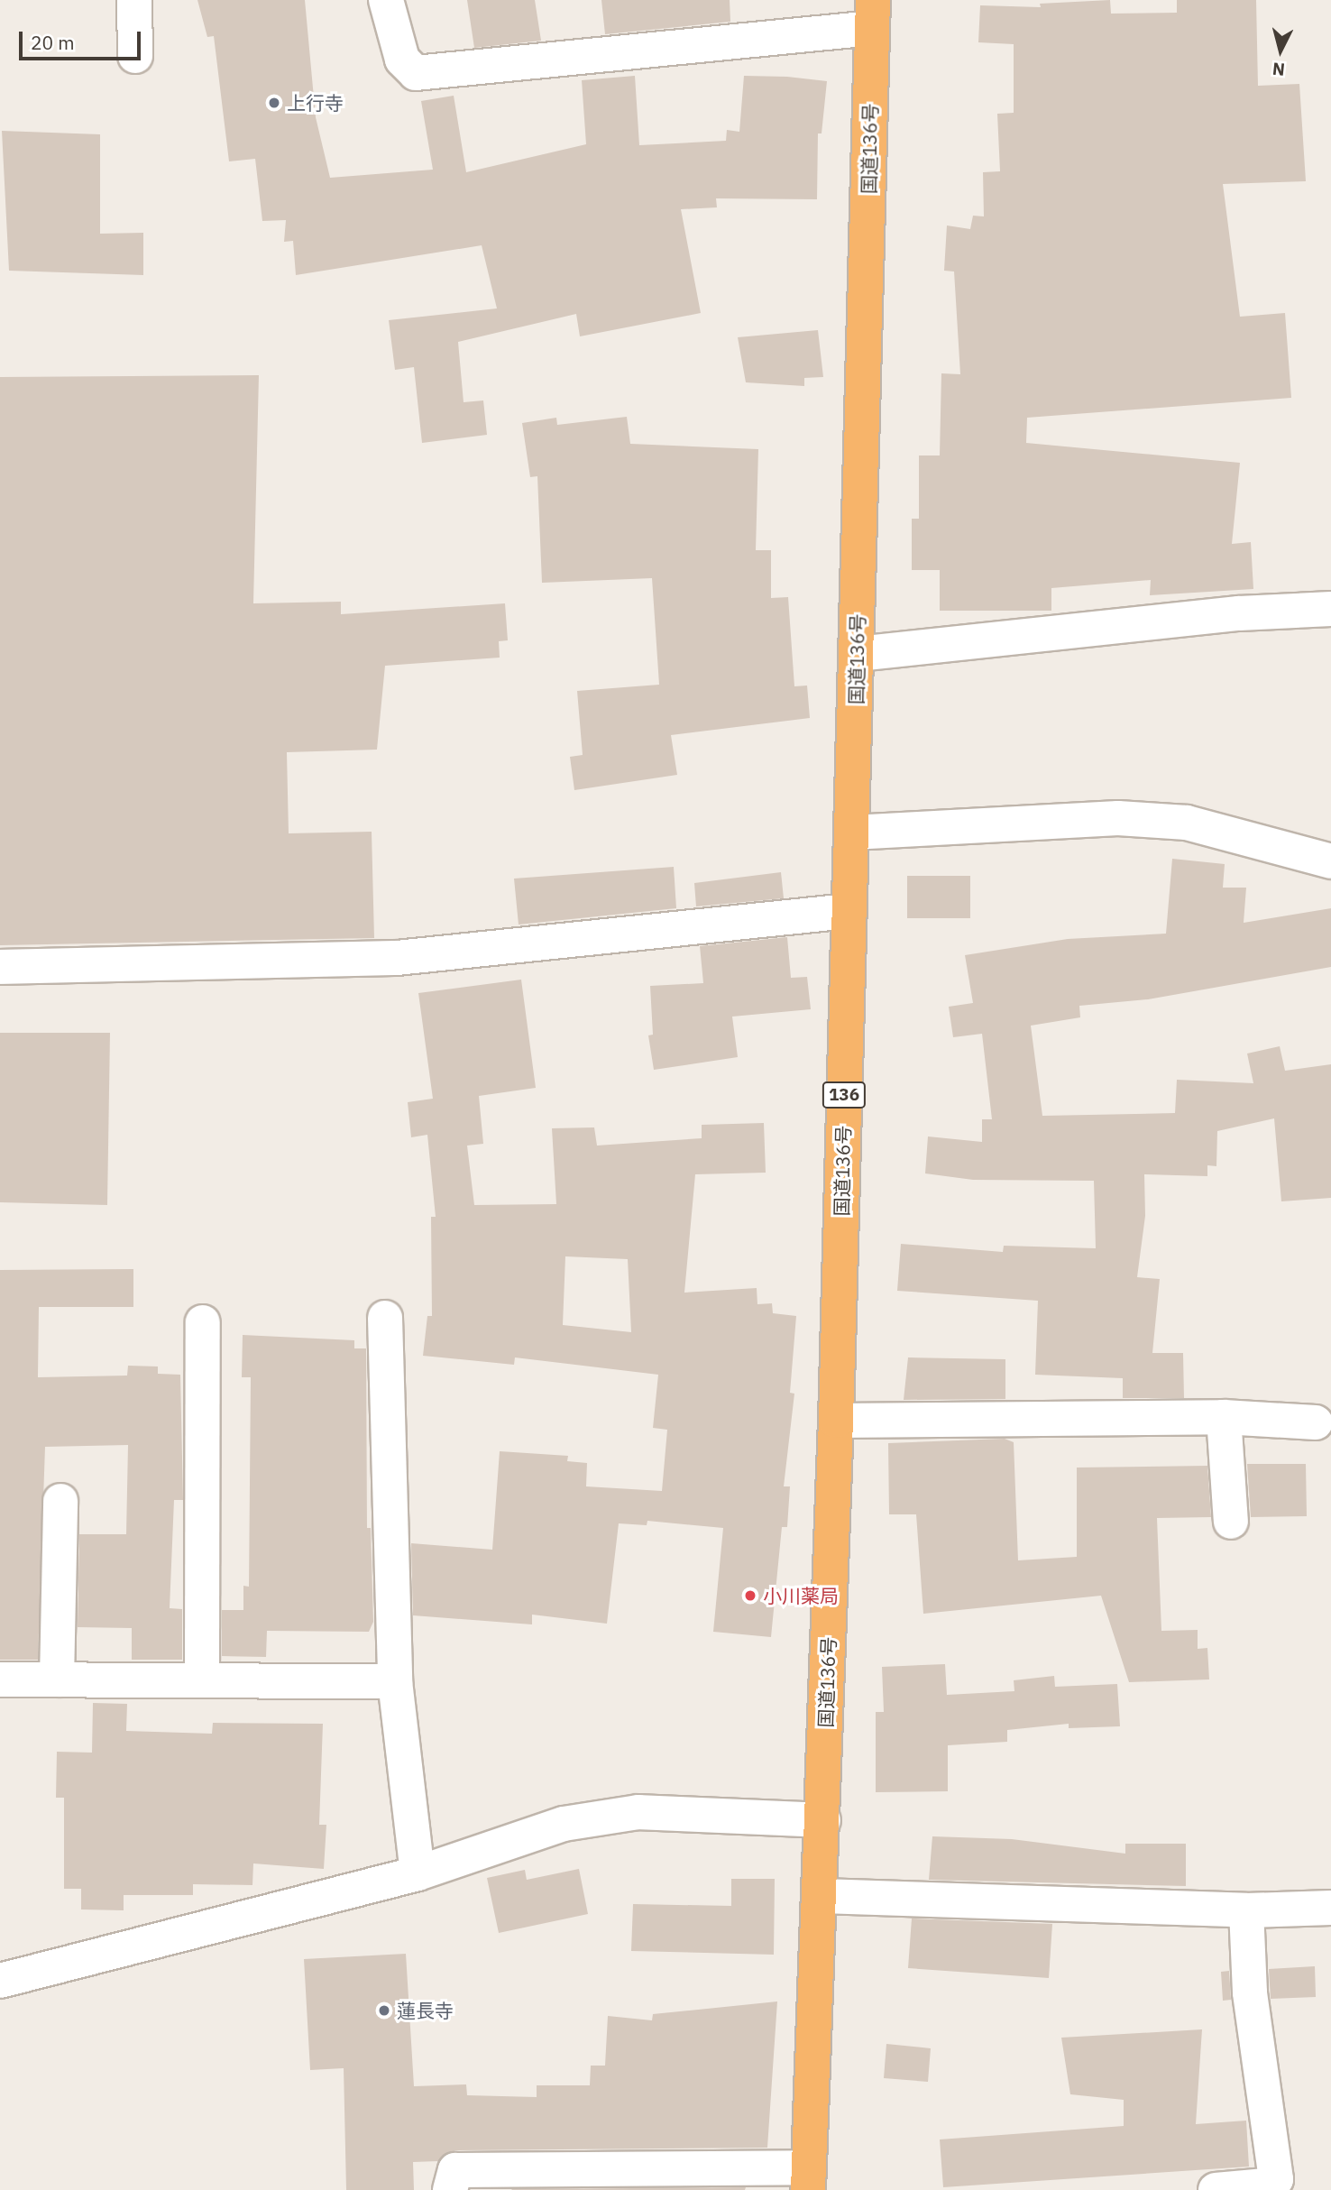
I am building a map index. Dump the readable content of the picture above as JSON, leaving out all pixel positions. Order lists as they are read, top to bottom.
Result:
{
  "streets": {
    "highway": ["国道136号", "136"]
  },
  "places": ["上行寺", "小川薬局", "蓮長寺"],
  "scale_bar": "20 m",
  "north": "bottom"
}
